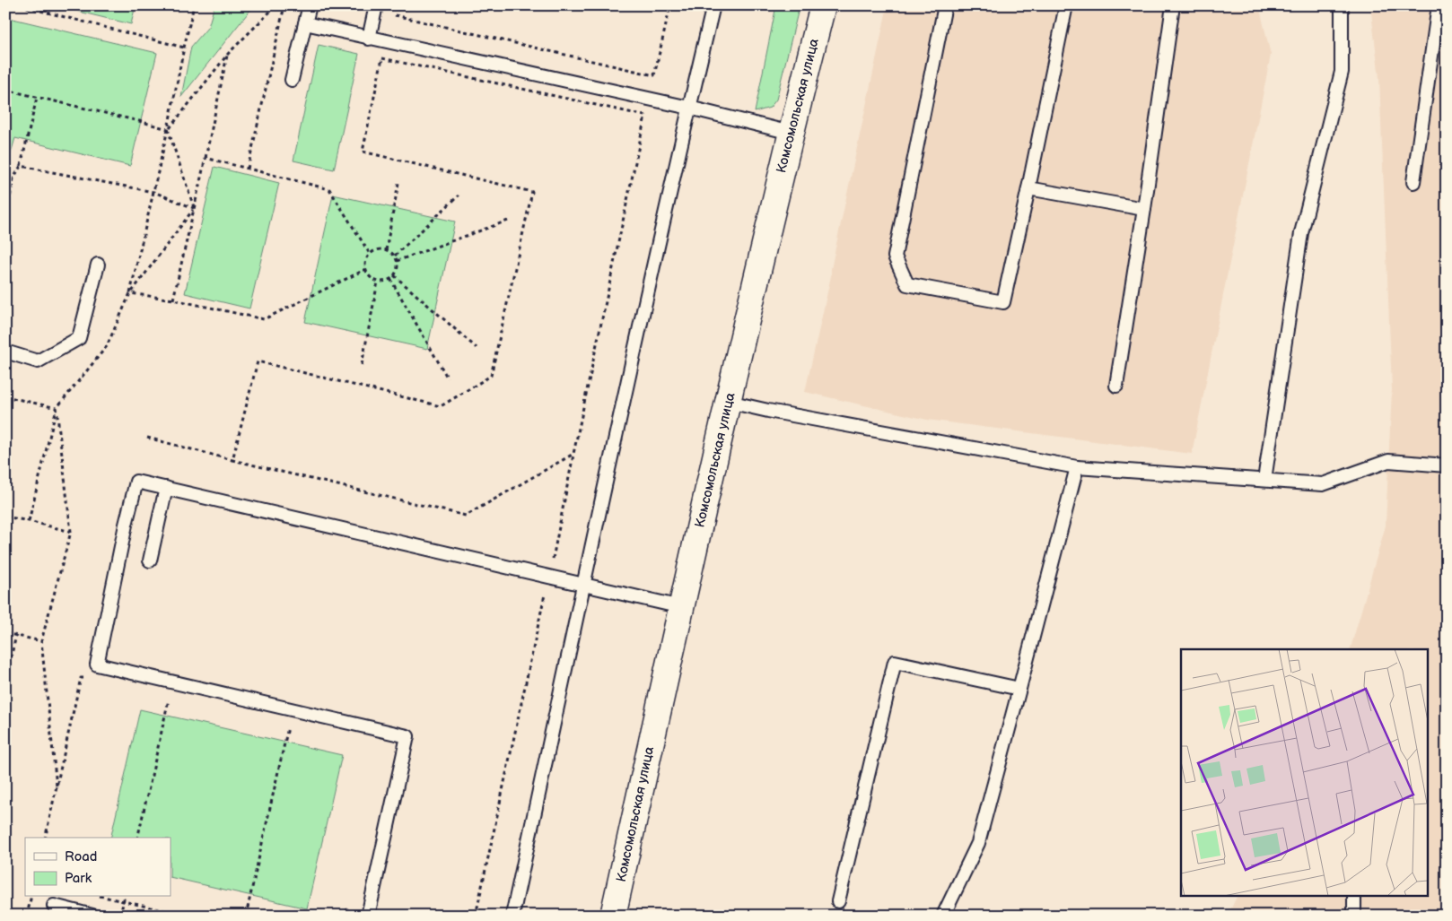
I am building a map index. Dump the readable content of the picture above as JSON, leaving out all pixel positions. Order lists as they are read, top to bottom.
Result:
{
  "streets": {
    "main road": ["Комсомольская улица"]
  },
  "legend": ["Road", "Park"]
}
